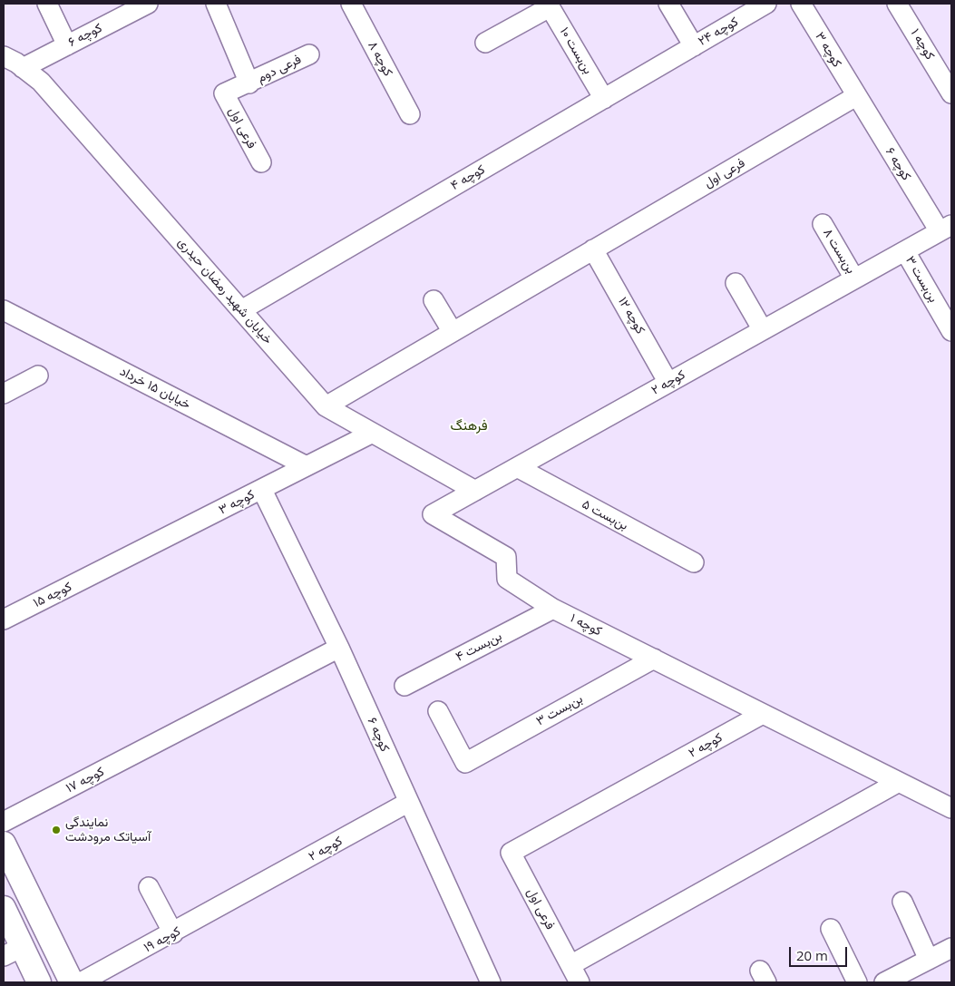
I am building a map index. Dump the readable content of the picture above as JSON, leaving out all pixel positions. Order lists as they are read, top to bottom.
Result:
{
  "streets": {
    "street": [
      "کوچه ۲۴",
      "کوچه ۶",
      "کوچه ۱",
      "کوچه ۳",
      "بن‌بست ۱۰",
      "کوچه ۸",
      "فرعی دوم",
      "فرعی اول",
      "کوچه ۴",
      "بن‌بست ۸",
      "بن‌بست ۳",
      "خیابان شهید رمضان حیدری",
      "کوچه ۱۲",
      "کوچه ۲",
      "خیابان ۱۵ خرداد",
      "بن‌بست ۵",
      "کوچه ۱۵",
      "بن‌بست ۴",
      "کوچه ۱۷",
      "کوچه ۱۹"
    ]
  },
  "crossings": [
    ["کوچه ۲۴", "کوچه ۴"],
    ["کوچه ۶", "کوچه ۳"],
    ["کوچه ۶", "فرعی اول"],
    ["کوچه ۶", "خیابان شهید رمضان حیدری"],
    ["کوچه ۶", "کوچه ۲"],
    ["کوچه ۶", "کوچه ۱۷"],
    ["کوچه ۱", "بن‌بست ۳"],
    ["کوچه ۱", "کوچه ۲"],
    ["کوچه ۱", "بن‌بست ۴"],
    ["کوچه ۳", "فرعی اول"],
    ["کوچه ۳", "خیابان شهید رمضان حیدری"],
    ["کوچه ۳", "خیابان ۱۵ خرداد"],
    ["کوچه ۳", "کوچه ۱۵"],
    ["بن‌بست ۱۰", "کوچه ۴"],
    ["فرعی دوم", "فرعی اول"],
    ["فرعی اول", "کوچه ۱۲"],
    ["فرعی اول", "کوچه ۲"],
    ["کوچه ۴", "خیابان شهید رمضان حیدری"],
    ["بن‌بست ۸", "کوچه ۲"],
    ["بن‌بست ۳", "کوچه ۲"],
    ["خیابان شهید رمضان حیدری", "کوچه ۲"],
    ["کوچه ۱۲", "کوچه ۲"],
    ["کوچه ۲", "بن‌بست ۵"],
    ["کوچه ۲", "کوچه ۱۹"]
  ],
  "districts": ["فرهنگ"],
  "places": ["نمایندگی آسیاتک مرودشت"],
  "scale_bar": "20 m"
}
